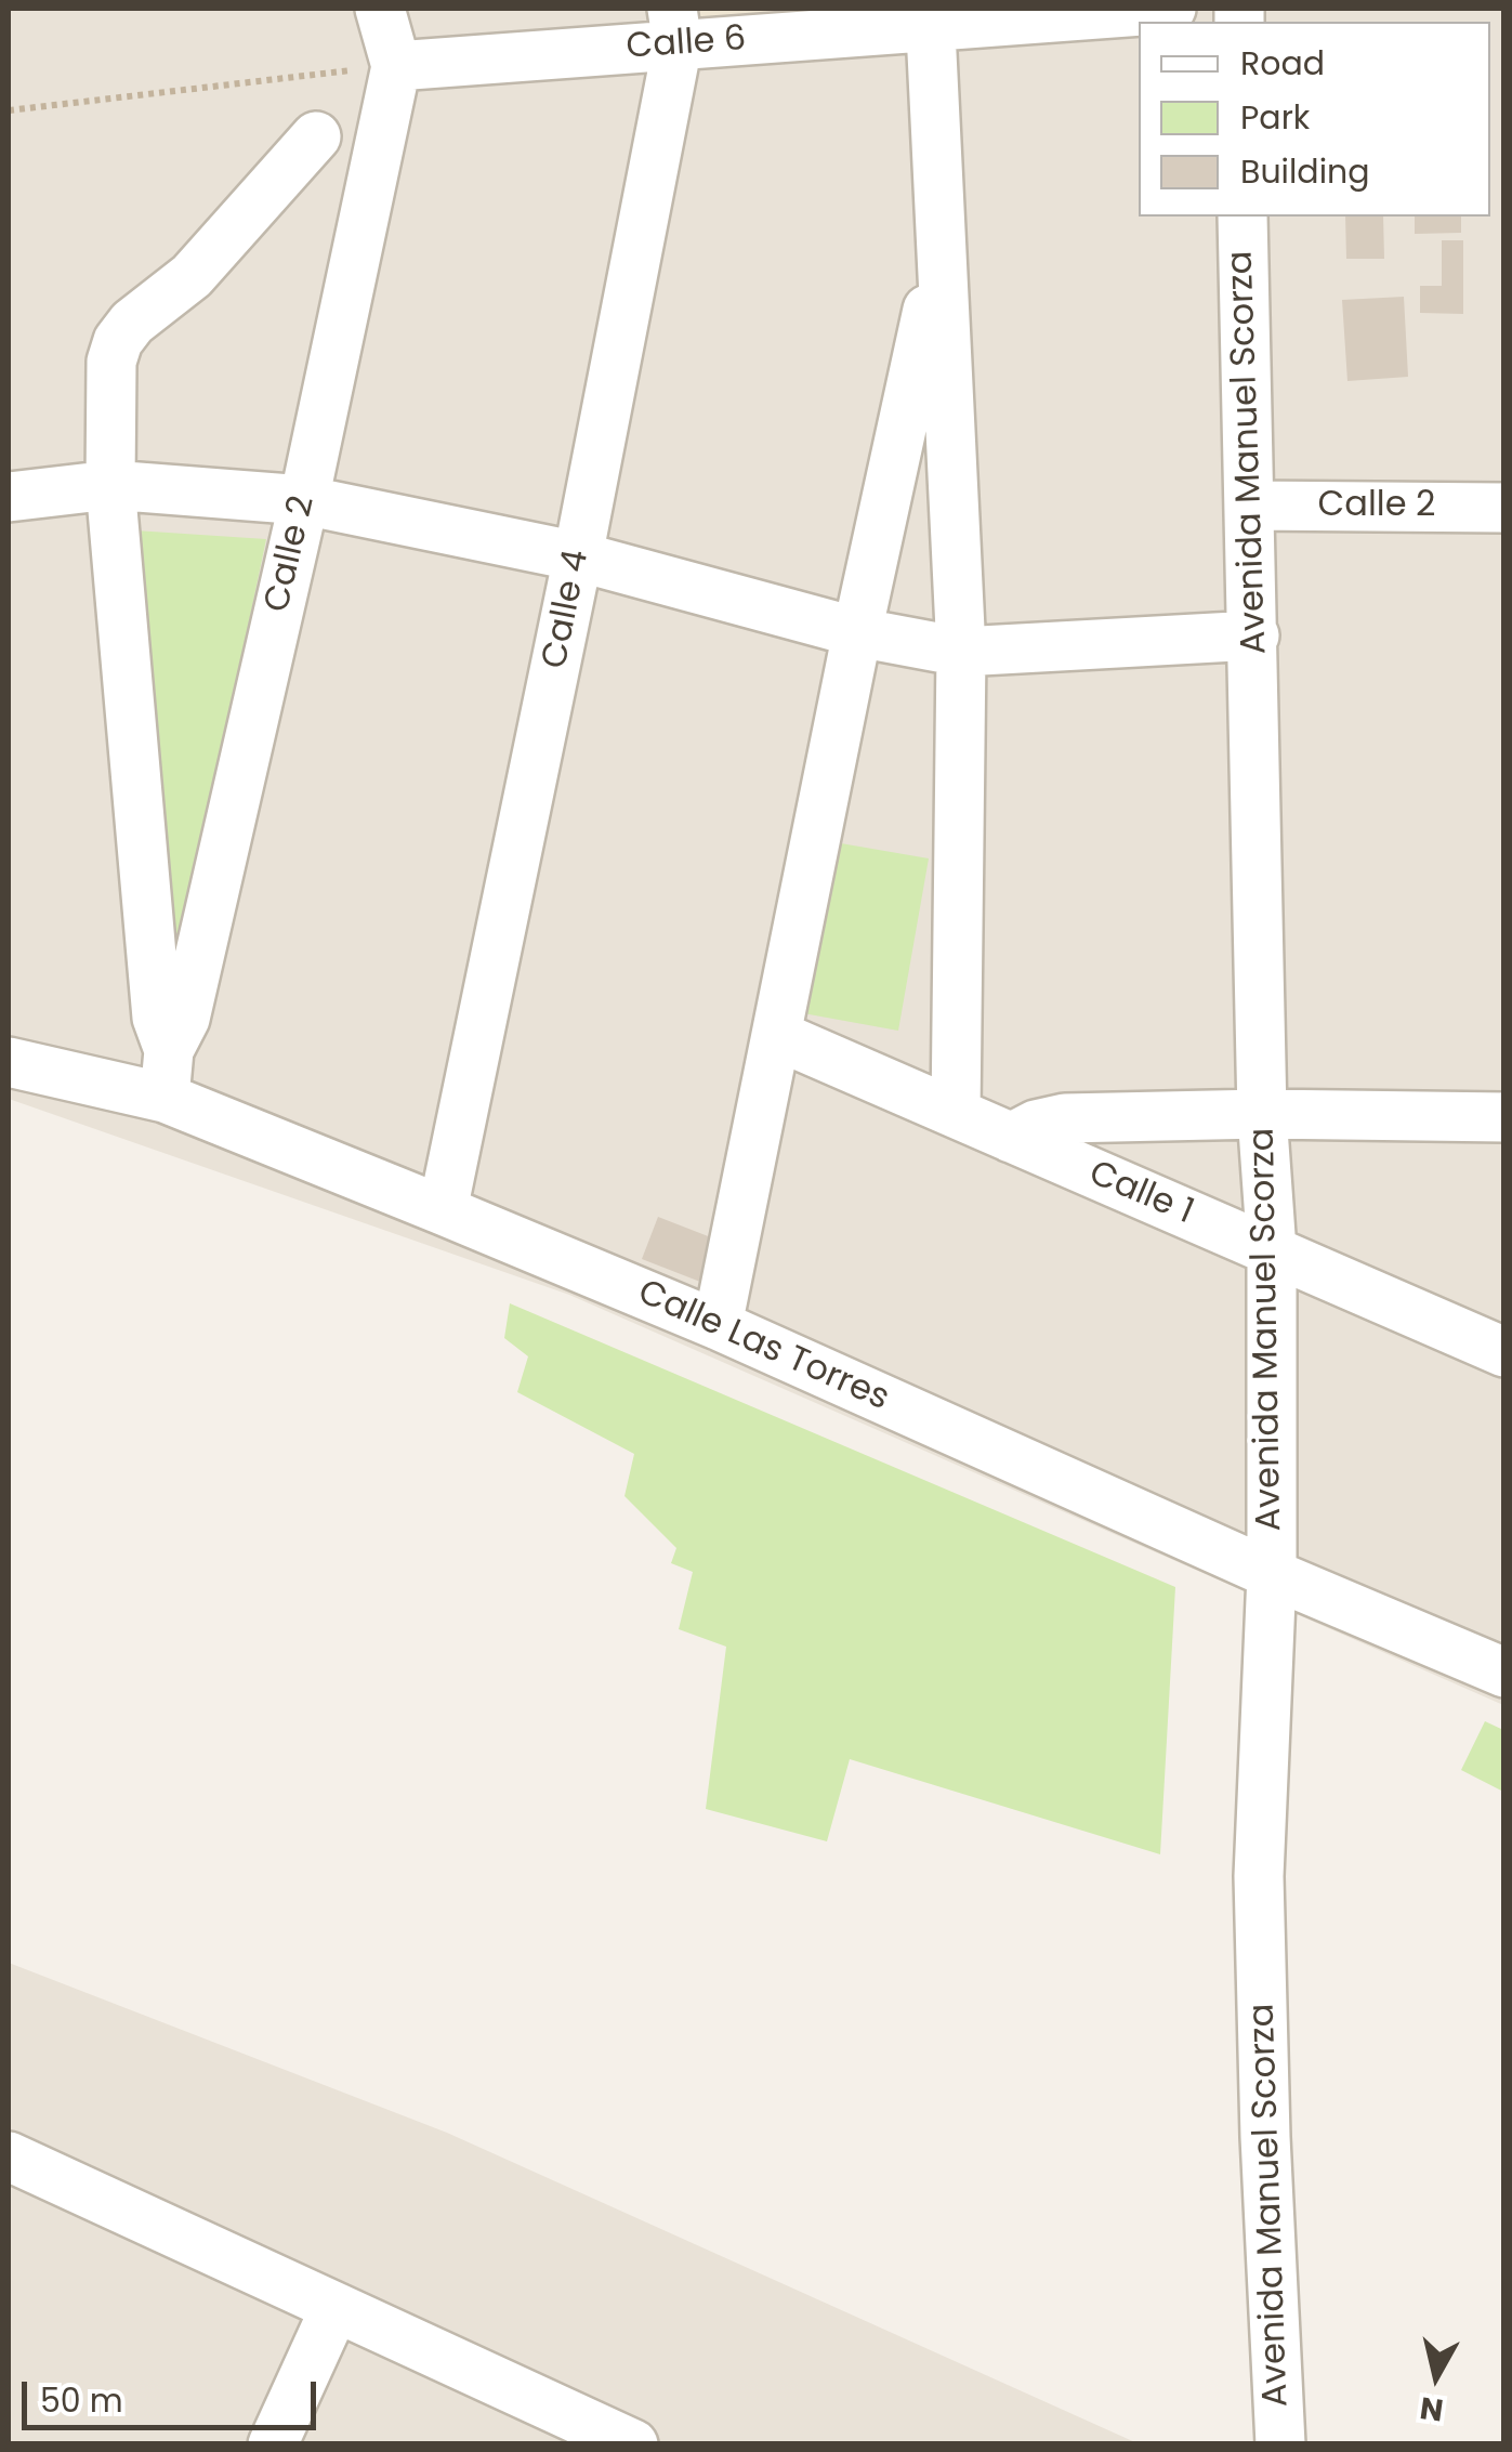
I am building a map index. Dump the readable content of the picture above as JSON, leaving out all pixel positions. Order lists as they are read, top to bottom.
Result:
{
  "streets": {
    "street": [
      "Calle 6",
      "Avenida Manuel Scorza",
      "Calle 2",
      "Calle 4",
      "Calle 1",
      "Calle Las Torres"
    ]
  },
  "crossings": [
    ["Calle 6", "Calle 2"],
    ["Calle 6", "Calle 4"],
    ["Avenida Manuel Scorza", "Calle 2"],
    ["Avenida Manuel Scorza", "Calle 1"],
    ["Avenida Manuel Scorza", "Calle Las Torres"],
    ["Calle 2", "Calle Las Torres"],
    ["Calle 4", "Calle Las Torres"]
  ],
  "legend": ["Road", "Park", "Building"],
  "scale_bar": "50 m",
  "north": "bottom"
}
